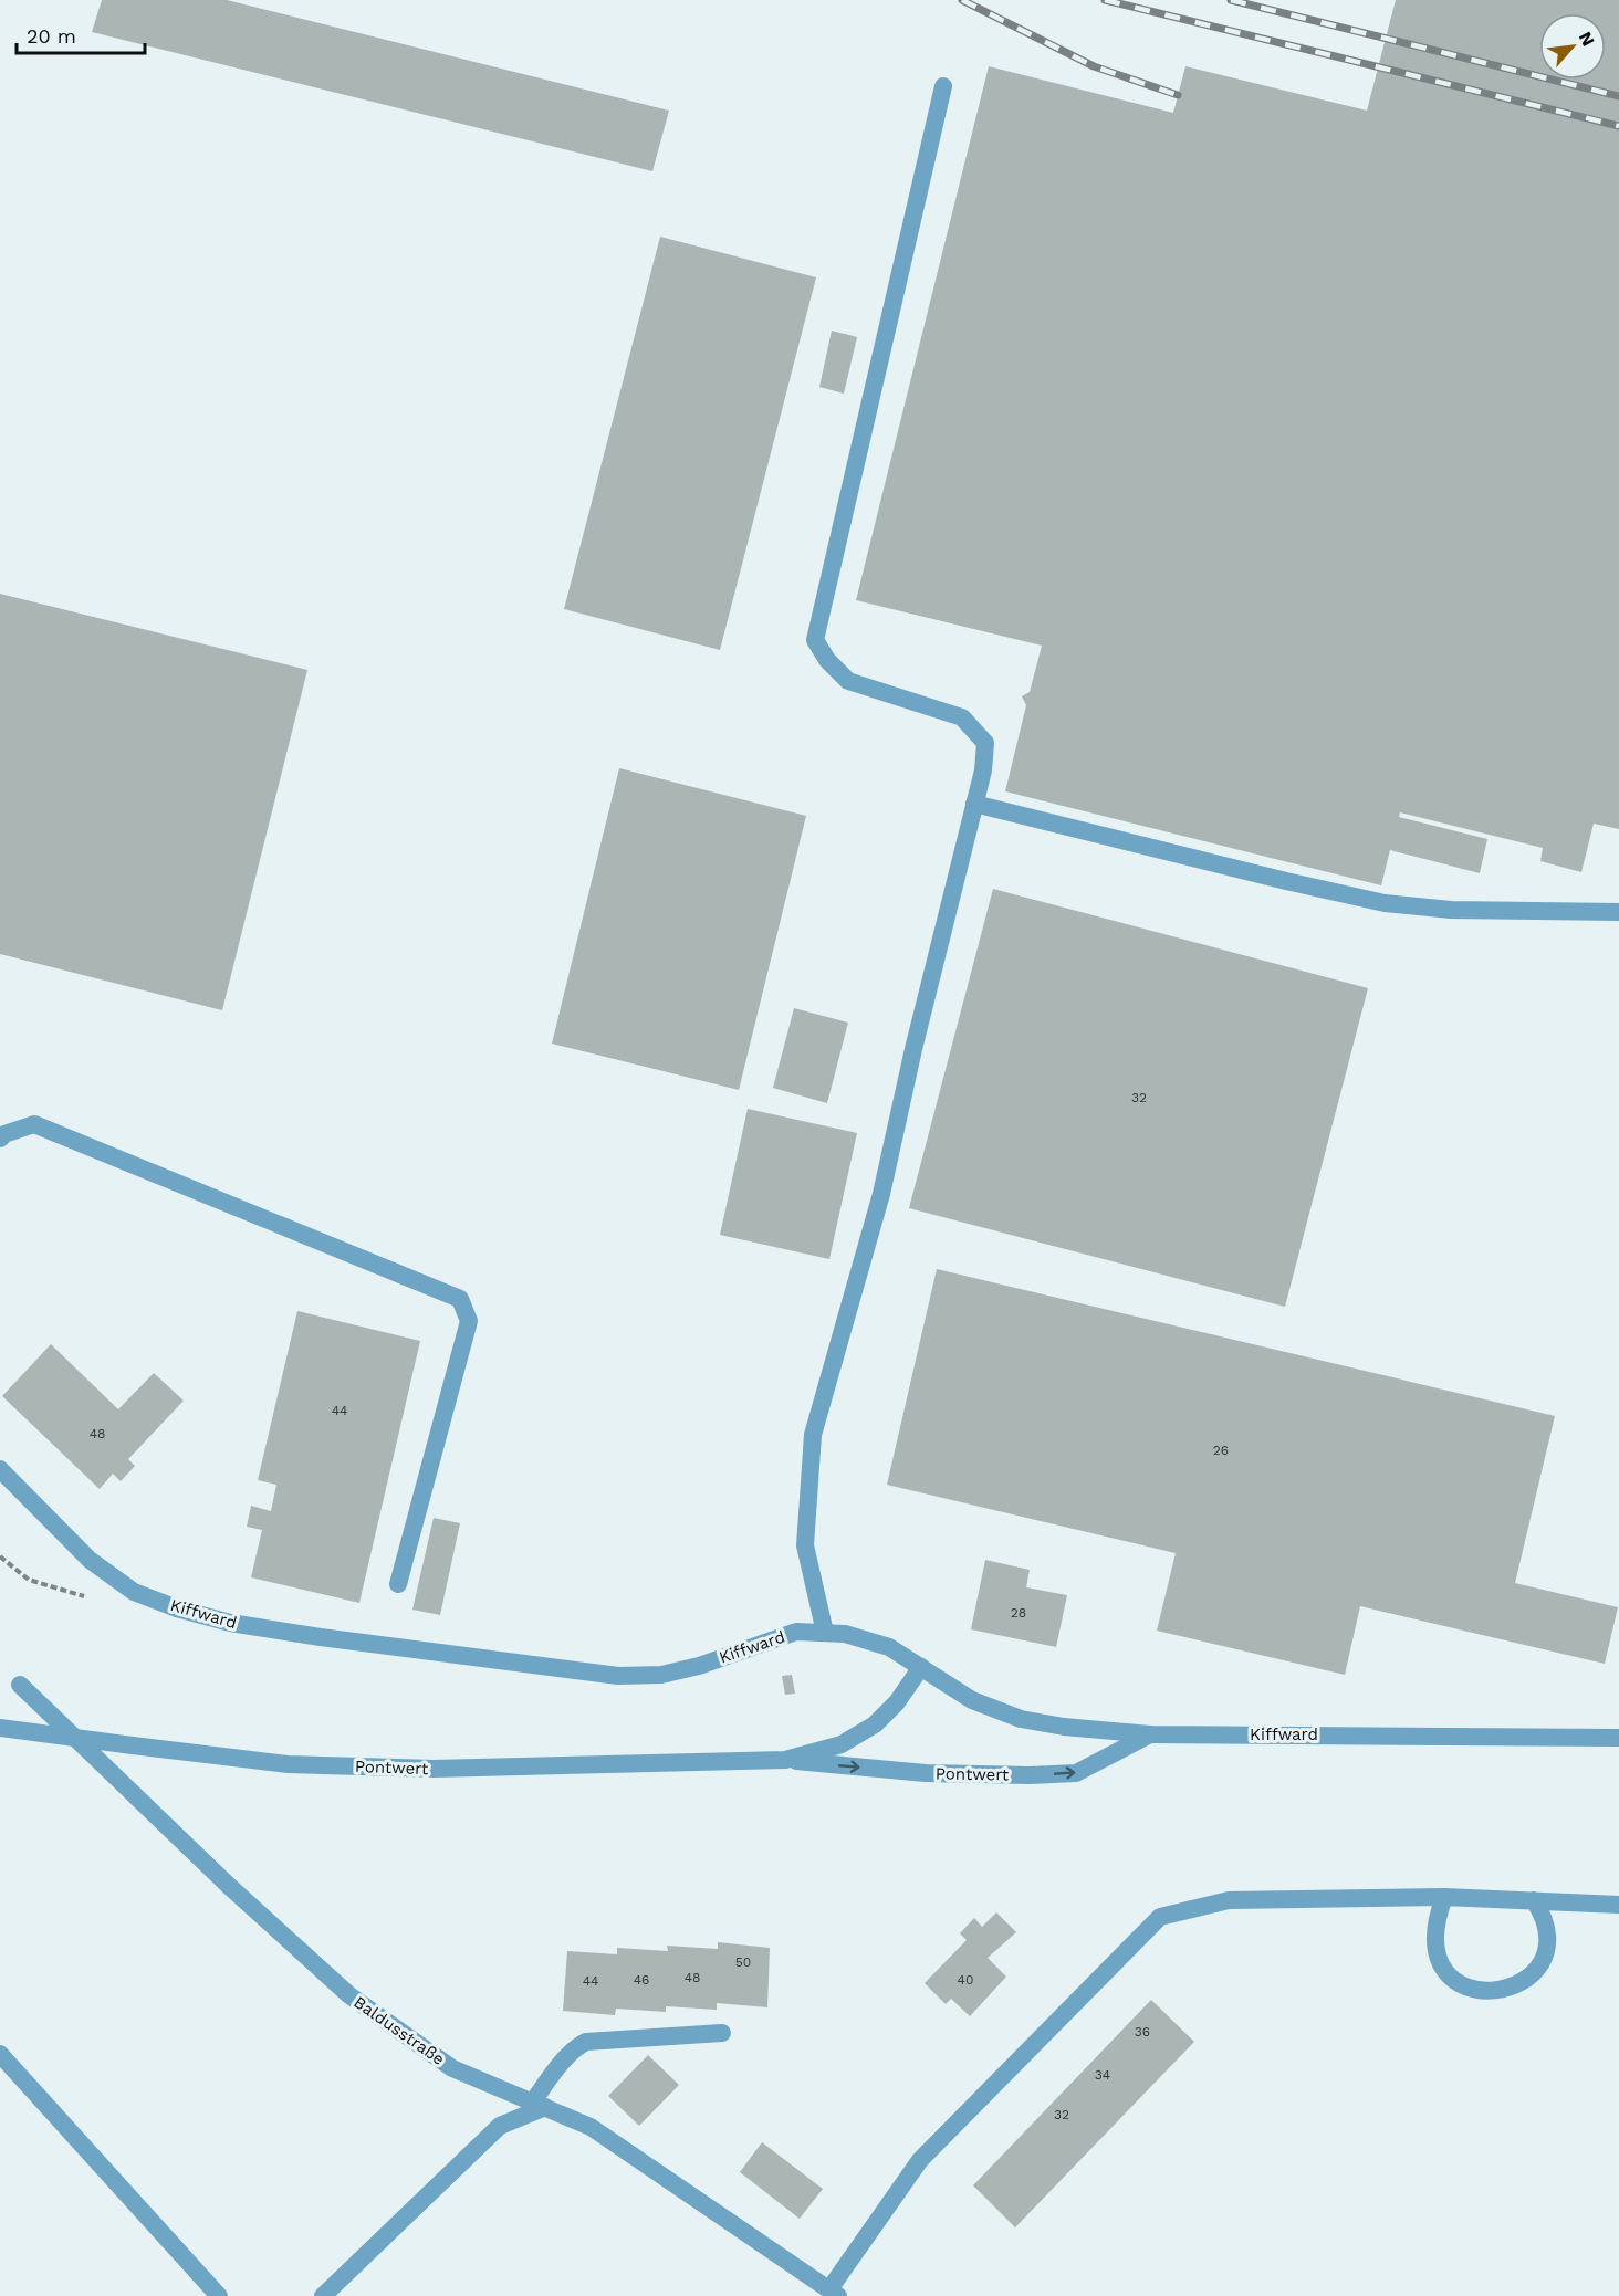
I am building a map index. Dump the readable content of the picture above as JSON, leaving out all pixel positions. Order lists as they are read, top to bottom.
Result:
{
  "streets": {
    "street": ["Kiffward", "Pontwert", "Baldusstraße"]
  },
  "crossings": [
    ["Kiffward", "Pontwert"]
  ],
  "house_numbers": [
    "32",
    "44",
    "48",
    "26",
    "28",
    "50",
    "48",
    "46",
    "40",
    "44",
    "36",
    "34",
    "32"
  ],
  "scale_bar": "20 m",
  "north": "top right"
}
